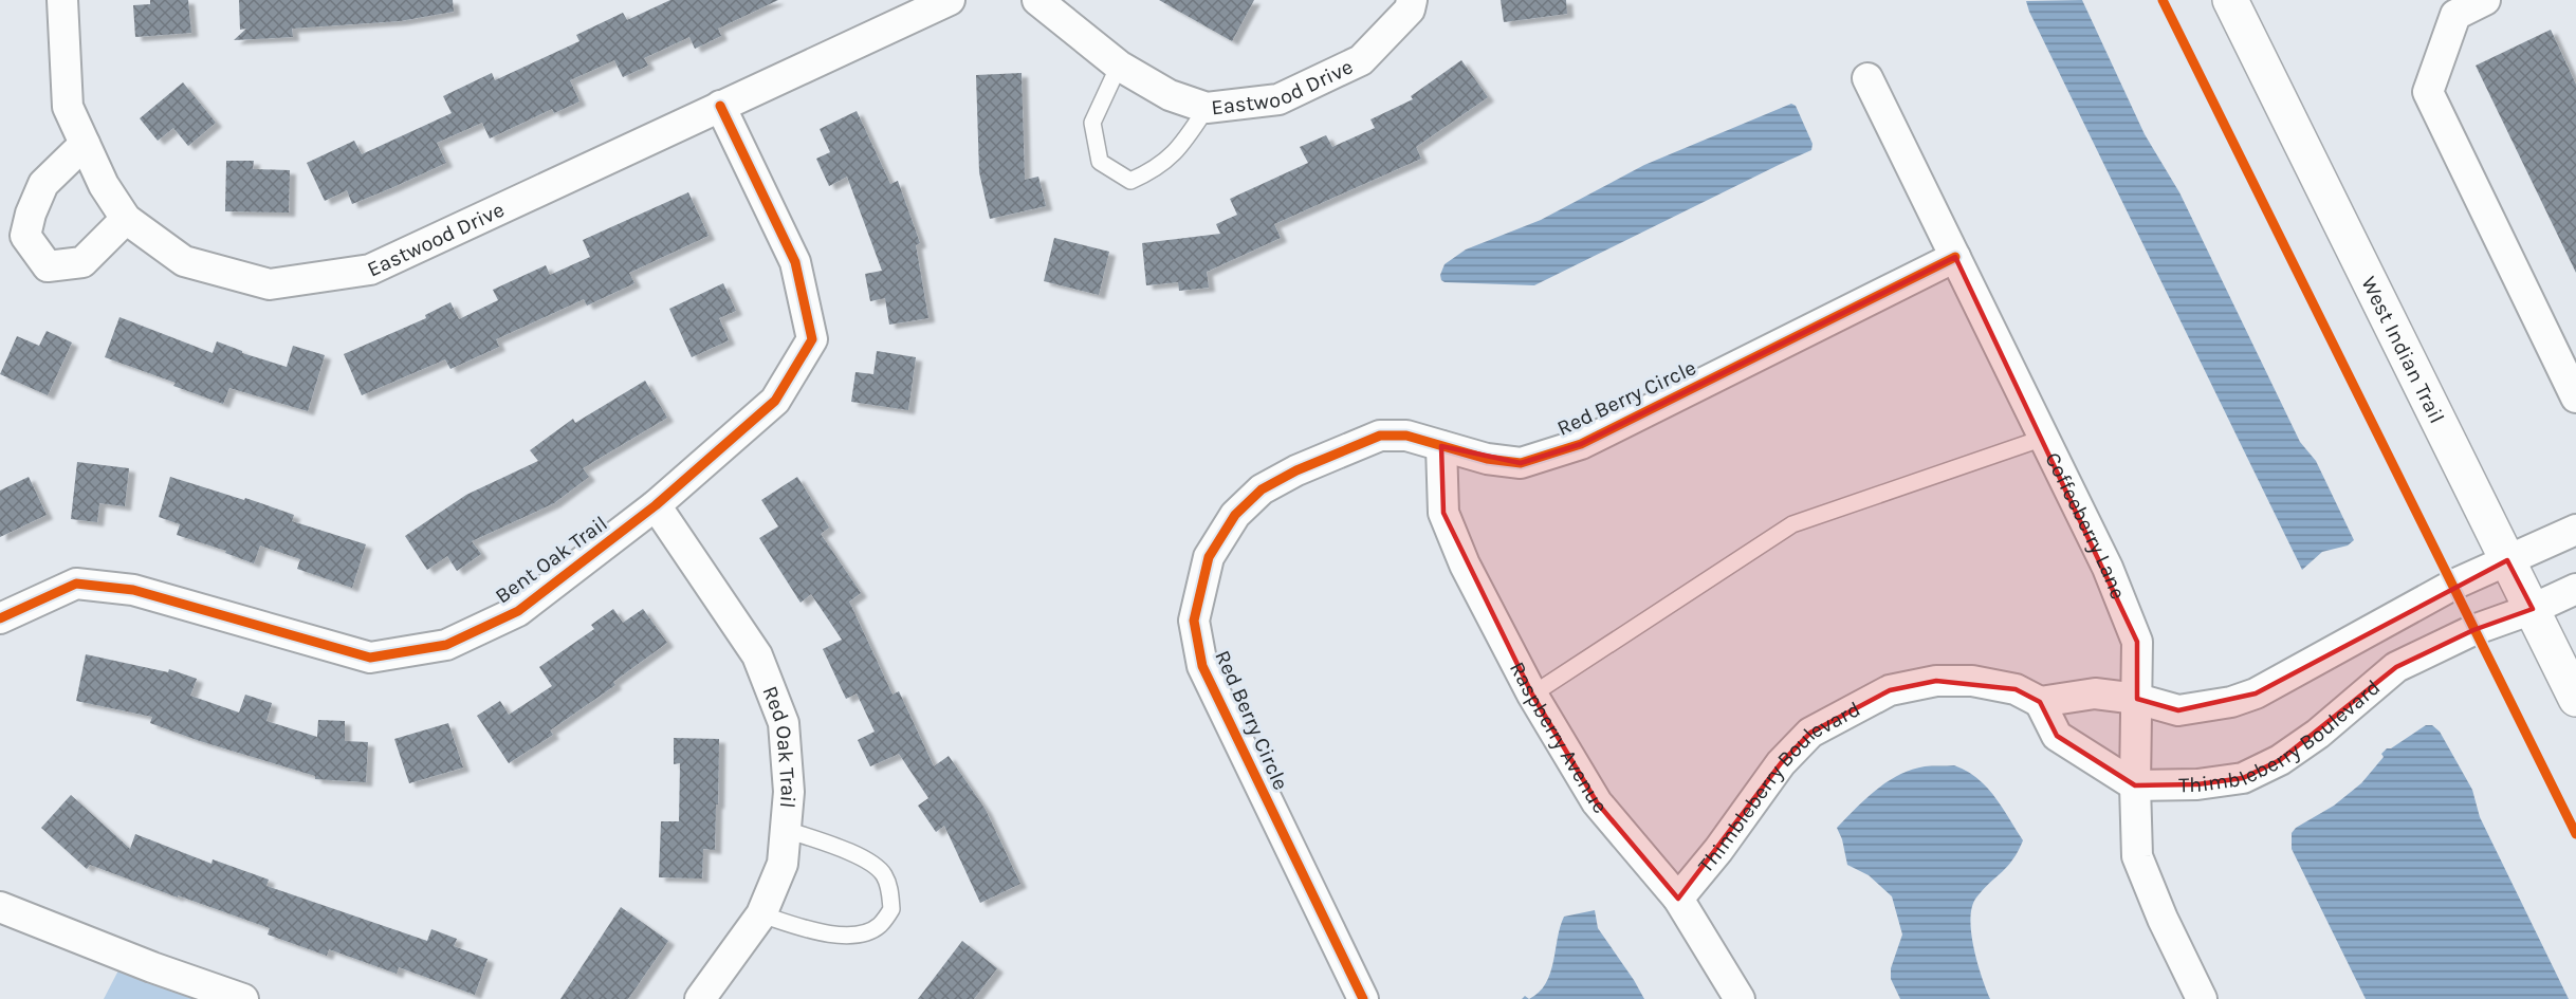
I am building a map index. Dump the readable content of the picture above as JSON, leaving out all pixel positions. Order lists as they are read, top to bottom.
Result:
{
  "streets": {
    "main road": ["West Indian Trail"],
    "street": [
      "Eastwood Drive",
      "Red Berry Circle",
      "Coffeeberry Lane",
      "Bent Oak Trail",
      "Thimbleberry Boulevard",
      "Raspberry Avenue",
      "Red Oak Trail"
    ]
  },
  "crossings": [
    ["Eastwood Drive", "Bent Oak Trail"],
    ["West Indian Trail", "Thimbleberry Boulevard"],
    ["Red Berry Circle", "Coffeeberry Lane"],
    ["Red Berry Circle", "Raspberry Avenue"],
    ["Coffeeberry Lane", "Thimbleberry Boulevard"],
    ["Bent Oak Trail", "Red Oak Trail"],
    ["Thimbleberry Boulevard", "Raspberry Avenue"]
  ]
}
